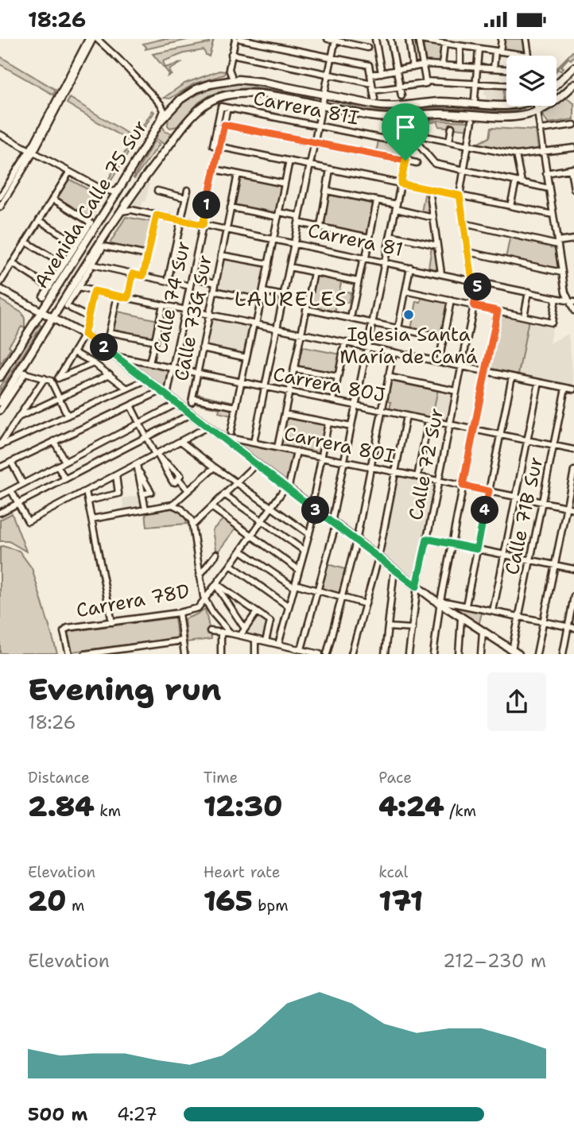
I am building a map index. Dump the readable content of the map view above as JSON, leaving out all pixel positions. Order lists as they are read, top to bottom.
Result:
{
  "streets": {
    "main road": ["Avenida Calle 75 Sur", "Carrera 80J"],
    "street": [
      "Carrera 81I",
      "Carrera 81",
      "Calle 74 Sur",
      "Calle 73G Sur",
      "Carrera 80I",
      "Calle 72 Sur",
      "Calle 71B Sur",
      "Carrera 78D"
    ]
  },
  "crossings": [
    ["Carrera 81I", "Calle 74 Sur"],
    ["Avenida Calle 75 Sur", "Carrera 81"],
    ["Avenida Calle 75 Sur", "Carrera 80J"],
    ["Carrera 81", "Calle 74 Sur"],
    ["Carrera 81", "Calle 73G Sur"],
    ["Carrera 81", "Calle 72 Sur"],
    ["Calle 74 Sur", "Carrera 80J"],
    ["Calle 73G Sur", "Carrera 80J"],
    ["Calle 73G Sur", "Carrera 80I"],
    ["Carrera 80J", "Calle 72 Sur"],
    ["Carrera 80J", "Calle 71B Sur"],
    ["Carrera 80I", "Calle 72 Sur"],
    ["Carrera 80I", "Calle 71B Sur"]
  ],
  "districts": ["LAURELES"],
  "places": ["Iglesia Santa María de Caná"],
  "page": {
    "status": "18:26",
    "pins": [
      "1",
      "5",
      "2",
      "3",
      "4"
    ],
    "heading": ["Evening run", "18:26"],
    "stats": [
      ["Distance", "2.84 km"],
      ["Time", "12:30"],
      ["Pace", "4:24 /km"],
      ["Elevation", "20 m"],
      ["Heart rate", "165 bpm"],
      ["kcal", "171"]
    ],
    "chart": ["Elevation", "212–230 m"],
    "list": [
      {
        "name": "500 m",
        "note": "4:27"
      }
    ]
  }
}
